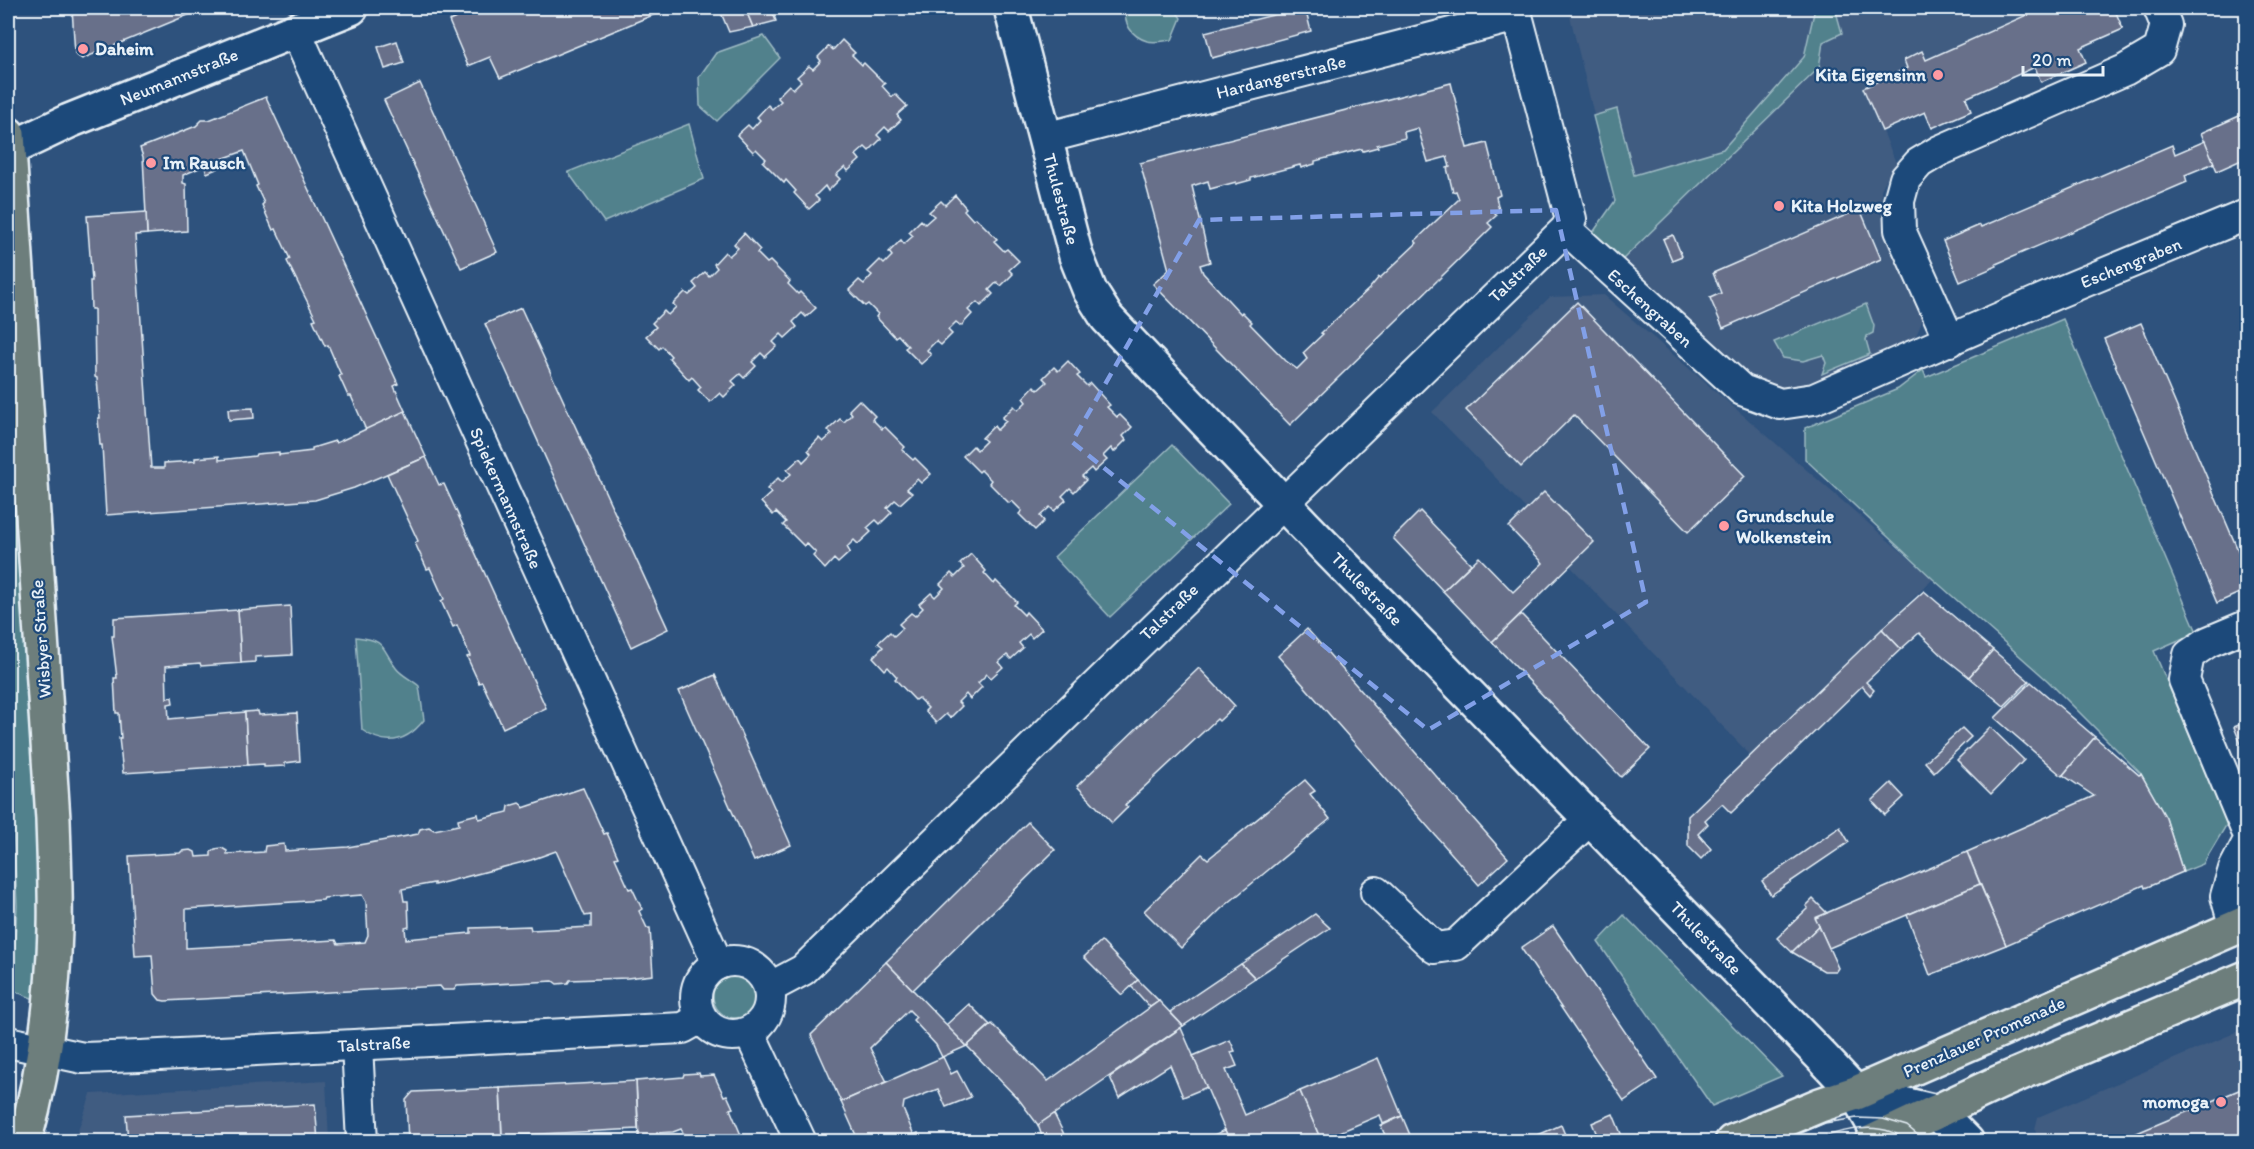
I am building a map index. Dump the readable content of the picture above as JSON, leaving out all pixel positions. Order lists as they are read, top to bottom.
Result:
{
  "streets": {
    "main road": ["Wisbyer Straße", "Prenzlauer Promenade"],
    "street": [
      "Neumannstraße",
      "Hardangerstraße",
      "Thulestraße",
      "Eschengraben",
      "Talstraße",
      "Spiekermannstraße"
    ]
  },
  "crossings": [
    ["Neumannstraße", "Spiekermannstraße"],
    ["Neumannstraße", "Wisbyer Straße"],
    ["Hardangerstraße", "Thulestraße"],
    ["Thulestraße", "Talstraße"],
    ["Thulestraße", "Prenzlauer Promenade"],
    ["Eschengraben", "Talstraße"],
    ["Talstraße", "Spiekermannstraße"],
    ["Talstraße", "Wisbyer Straße"]
  ],
  "places": [
    "Daheim",
    "Kita Eigensinn",
    "Im Rausch",
    "Kita Holzweg",
    "Grundschule Wolkenstein",
    "momoga"
  ],
  "scale_bar": "20 m"
}
